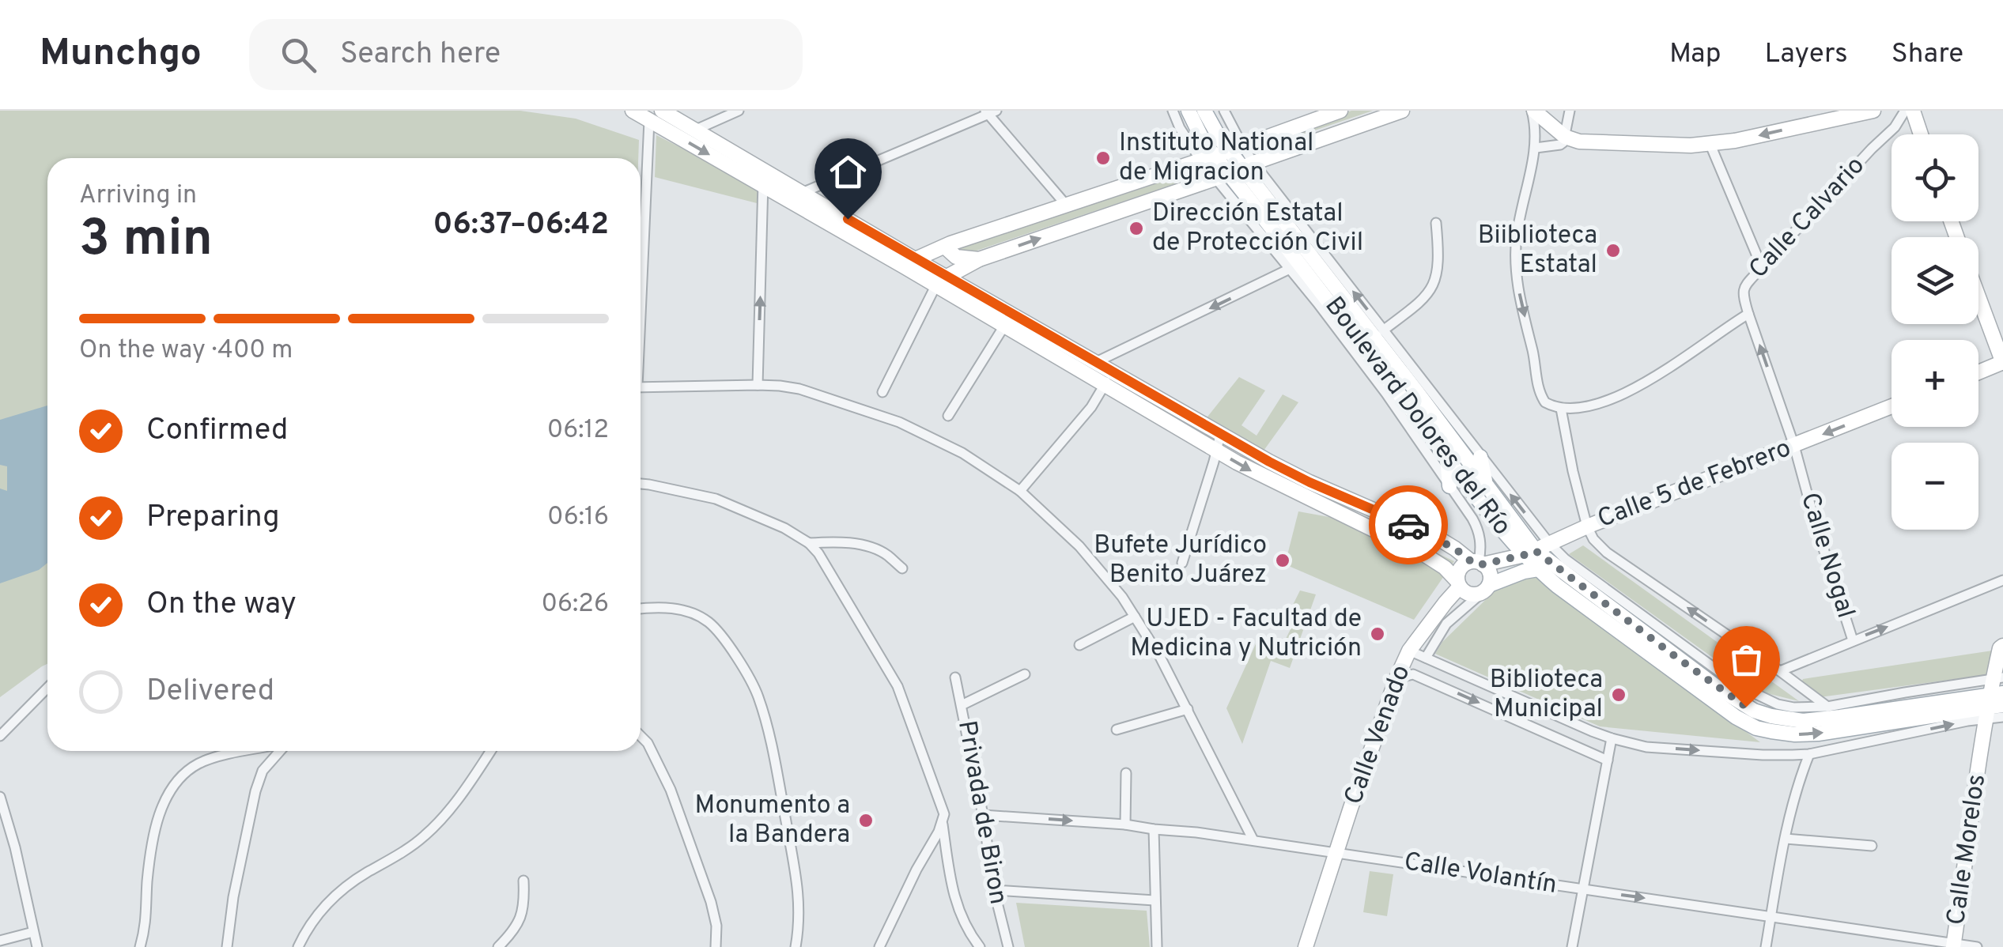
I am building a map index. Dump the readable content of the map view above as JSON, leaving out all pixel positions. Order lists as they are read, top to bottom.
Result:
{
  "streets": {
    "main road": [
      "Boulevard Dolores del Río",
      "Calle 5 de Febrero",
      "Calle Venado",
      "Calle Morelos"
    ],
    "street": [
      "Calle Calvario",
      "Calle Nogal",
      "Privada de Biron",
      "Calle Volantín"
    ]
  },
  "crossings": [
    ["Calle Calvario", "Calle Nogal"],
    ["Boulevard Dolores del Río", "Calle 5 de Febrero"],
    ["Boulevard Dolores del Río", "Calle Morelos"],
    ["Calle 5 de Febrero", "Calle Nogal"],
    ["Calle 5 de Febrero", "Calle Venado"],
    ["Calle Venado", "Calle Volantín"],
    ["Privada de Biron", "Calle Volantín"],
    ["Calle Morelos", "Calle Volantín"]
  ],
  "one_way": ["Calle Nogal"],
  "places": [
    "Instituto National de Migracion",
    "Dirección Estatal de Protección Civil",
    "Biiblioteca Estatal",
    "Bufete Jurídico Benito Juárez",
    "UJED - Facultad de Medicina y Nutrición",
    "Biblioteca Municipal",
    "Monumento a la Bandera"
  ],
  "page": {
    "header": "Munchgo",
    "search": "Search here",
    "nav": ["Map", "Layers", "Share"],
    "map_buttons": ["+", "−"],
    "heading": ["3 min", "Arriving in", "06:37–06:42"],
    "bar": "On the way · 400 m",
    "list": [
      ["Confirmed", "06:12"],
      ["Preparing", "06:16"],
      ["On the way", "06:26"],
      "Delivered"
    ]
  }
}
